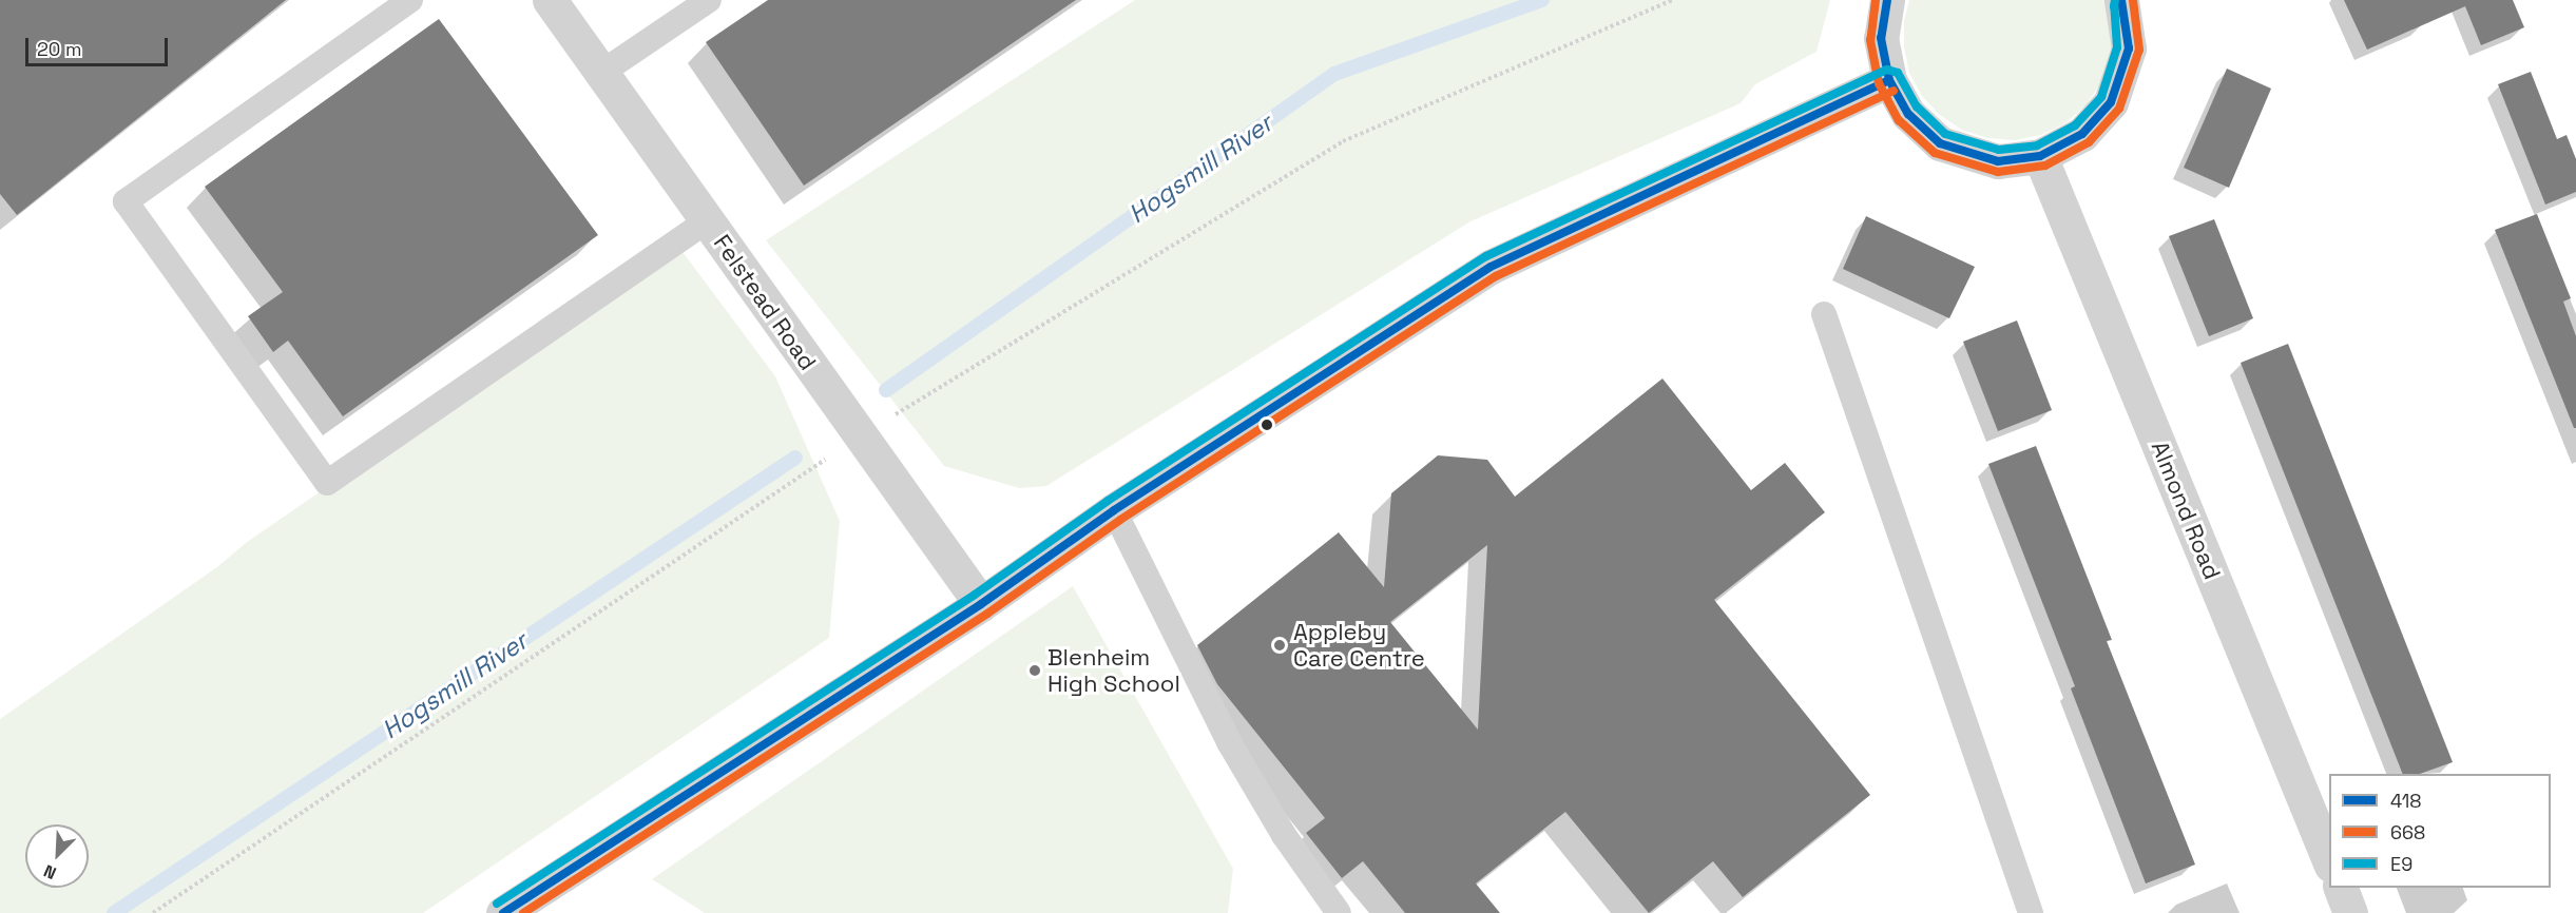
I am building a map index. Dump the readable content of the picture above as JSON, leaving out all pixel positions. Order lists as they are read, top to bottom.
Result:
{
  "streets": {
    "street": ["Felstead Road", "Almond Road"]
  },
  "water": ["Hogsmill River"],
  "places": ["Appleby Care Centre", "Blenheim High School"],
  "lines": ["transit line 418", "transit line 668", "transit line E9"],
  "legend": ["418", "668", "E9"],
  "scale_bar": "20 m",
  "north": "bottom left"
}
